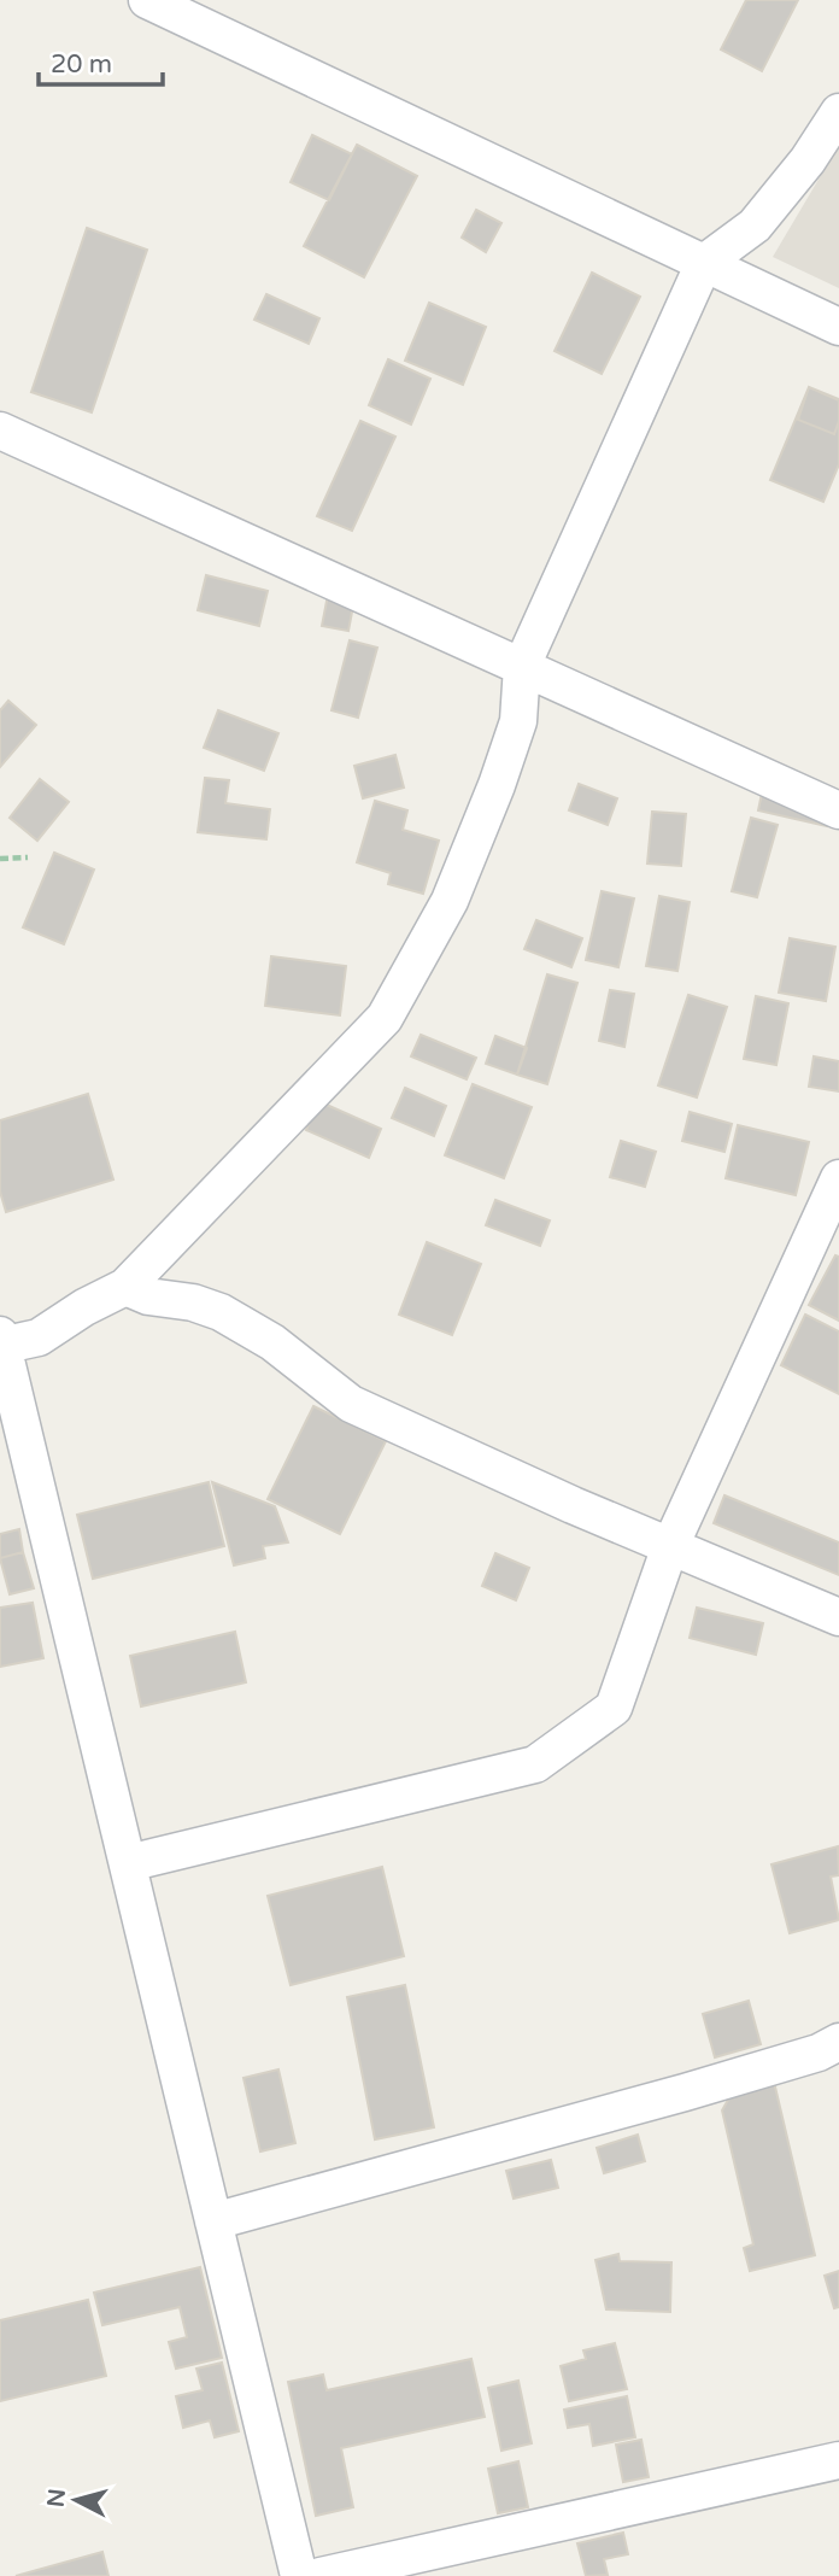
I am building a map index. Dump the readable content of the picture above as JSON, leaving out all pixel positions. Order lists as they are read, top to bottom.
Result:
{
  "scale_bar": "20 m",
  "north": "left"
}
